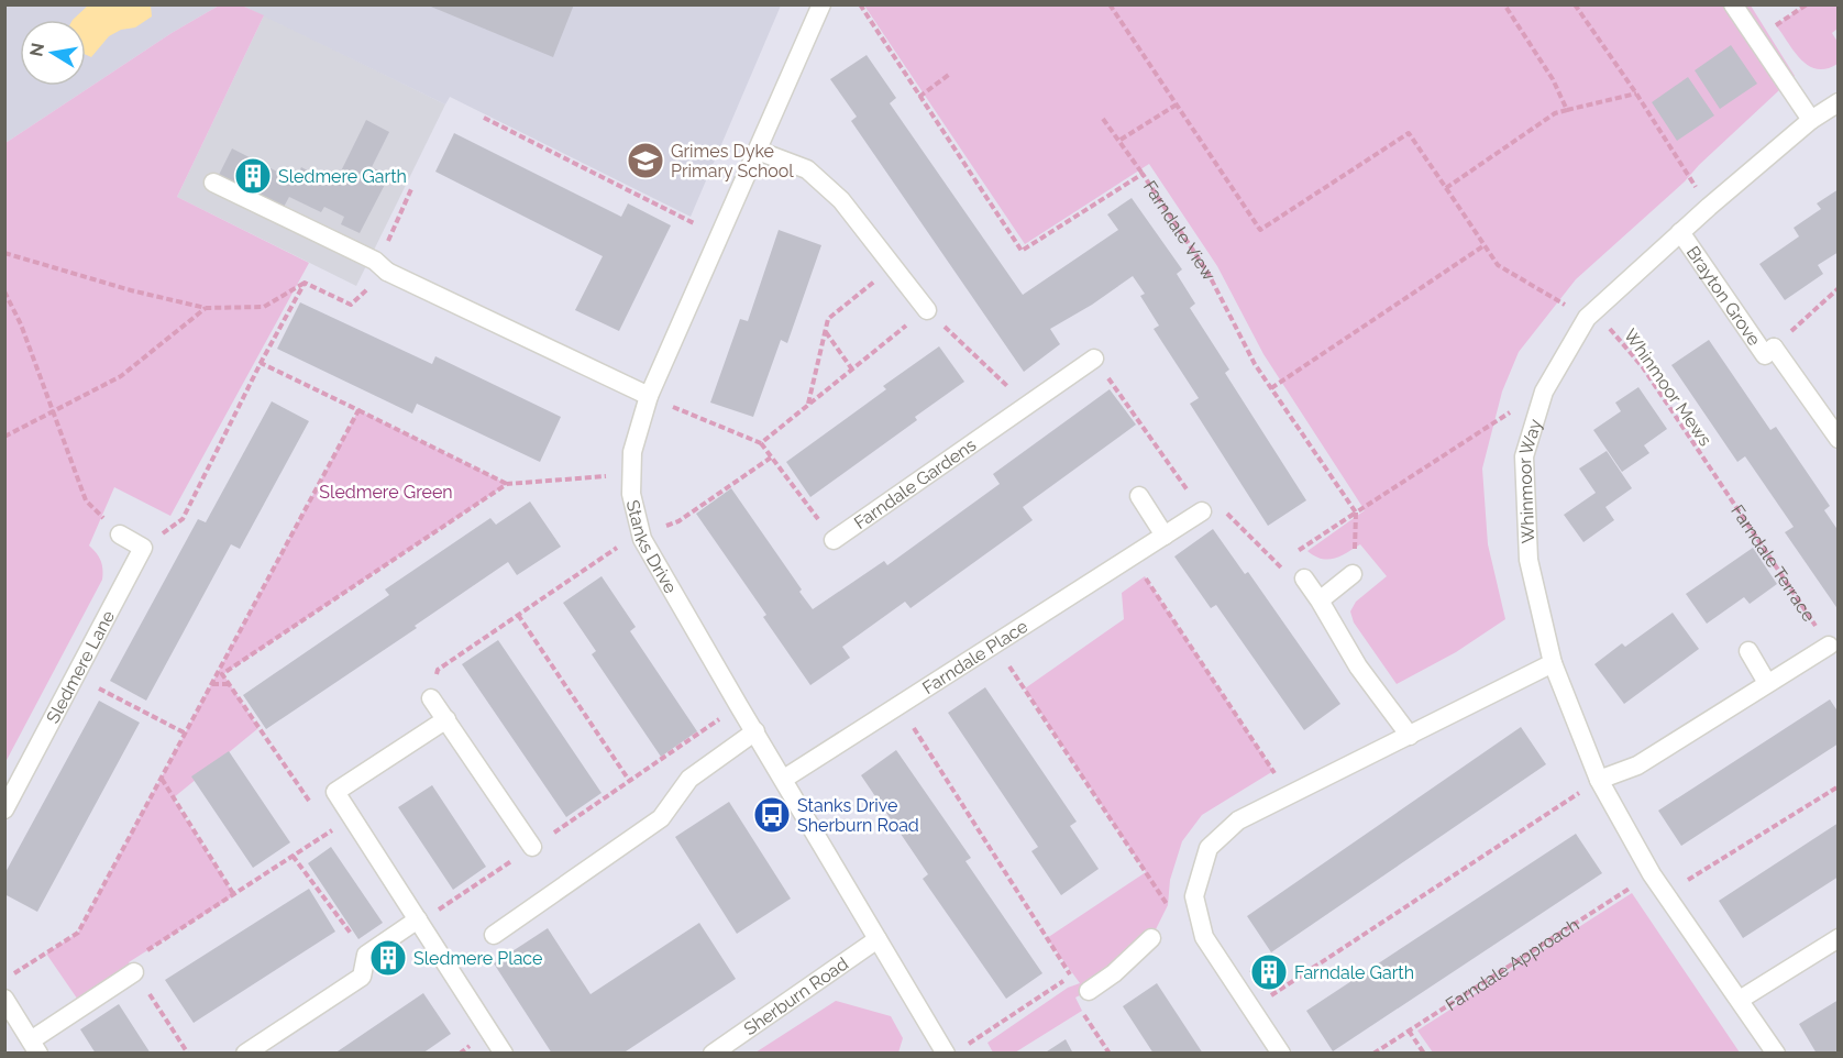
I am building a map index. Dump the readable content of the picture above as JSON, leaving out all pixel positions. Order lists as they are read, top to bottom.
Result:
{
  "streets": {
    "street": [
      "Brayton Grove",
      "Whinmoor Way",
      "Farndale Gardens",
      "Stanks Drive",
      "Farndale Place",
      "Sledmere Lane",
      "Sherburn Road"
    ],
    "path": [
      "Farndale View",
      "Whinmoor Mews",
      "Farndale Terrace",
      "Farndale Approach"
    ]
  },
  "crossings": [
    ["Brayton Grove", "Whinmoor Way"],
    ["Whinmoor Mews", "Whinmoor Way"],
    ["Whinmoor Mews", "Farndale Terrace"],
    ["Stanks Drive", "Farndale Place"],
    ["Stanks Drive", "Sherburn Road"]
  ],
  "parks": ["Sledmere Green"],
  "places": {
    "school or university": ["Grimes Dyke Primary School"],
    "building": ["Sledmere Garth", "Sledmere Place", "Farndale Garth"],
    "bus stop": ["Stanks Drive Sherburn Road"]
  },
  "north": "left"
}
